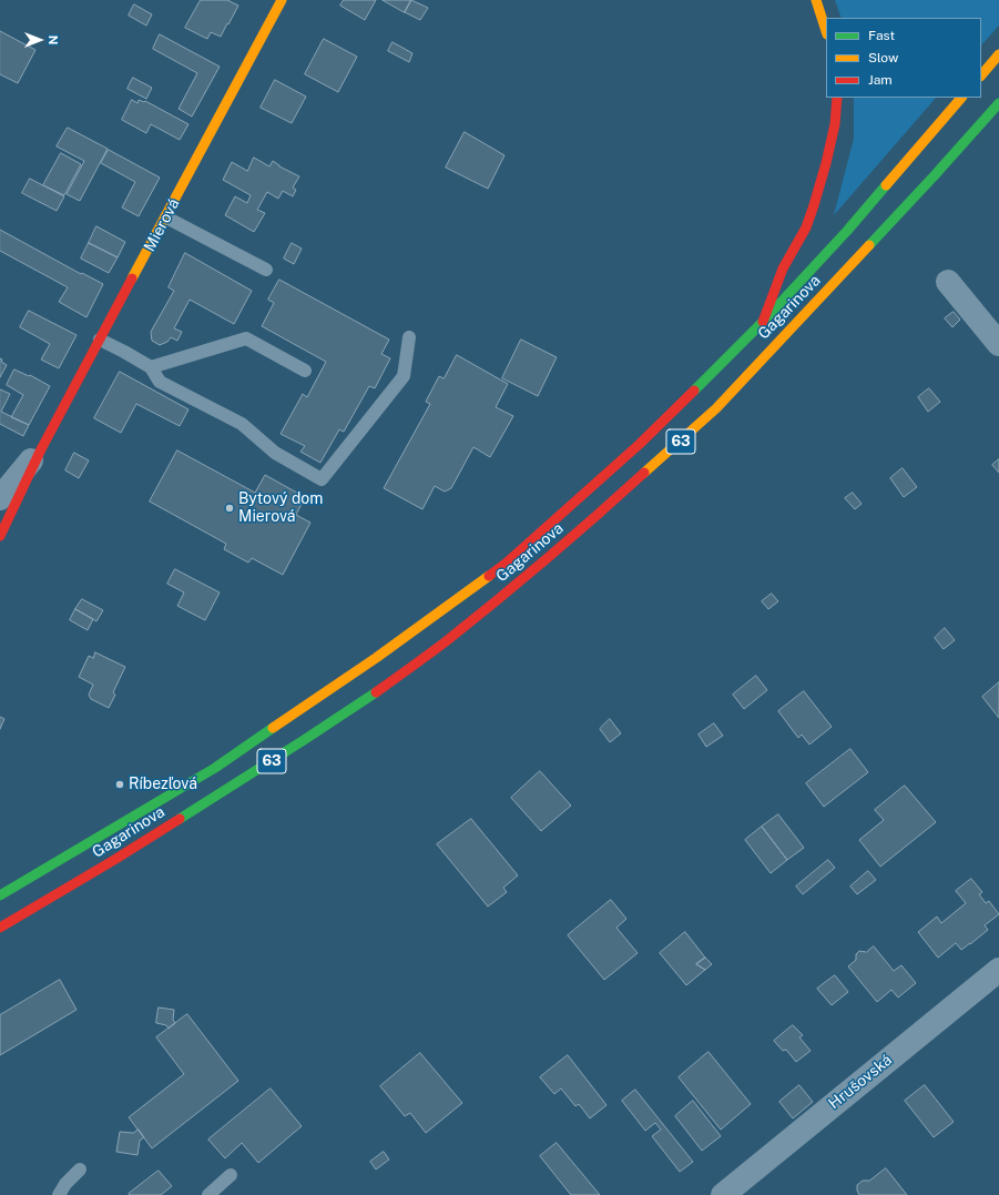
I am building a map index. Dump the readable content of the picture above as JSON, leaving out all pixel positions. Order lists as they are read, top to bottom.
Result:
{
  "streets": {
    "main road": ["Mierová", "Gagarinova", "63"],
    "street": ["Hrušovská"]
  },
  "places": ["Bytový dom Mierová", "Ríbezľová"],
  "legend": ["Fast", "Slow", "Jam"],
  "north": "right"
}
